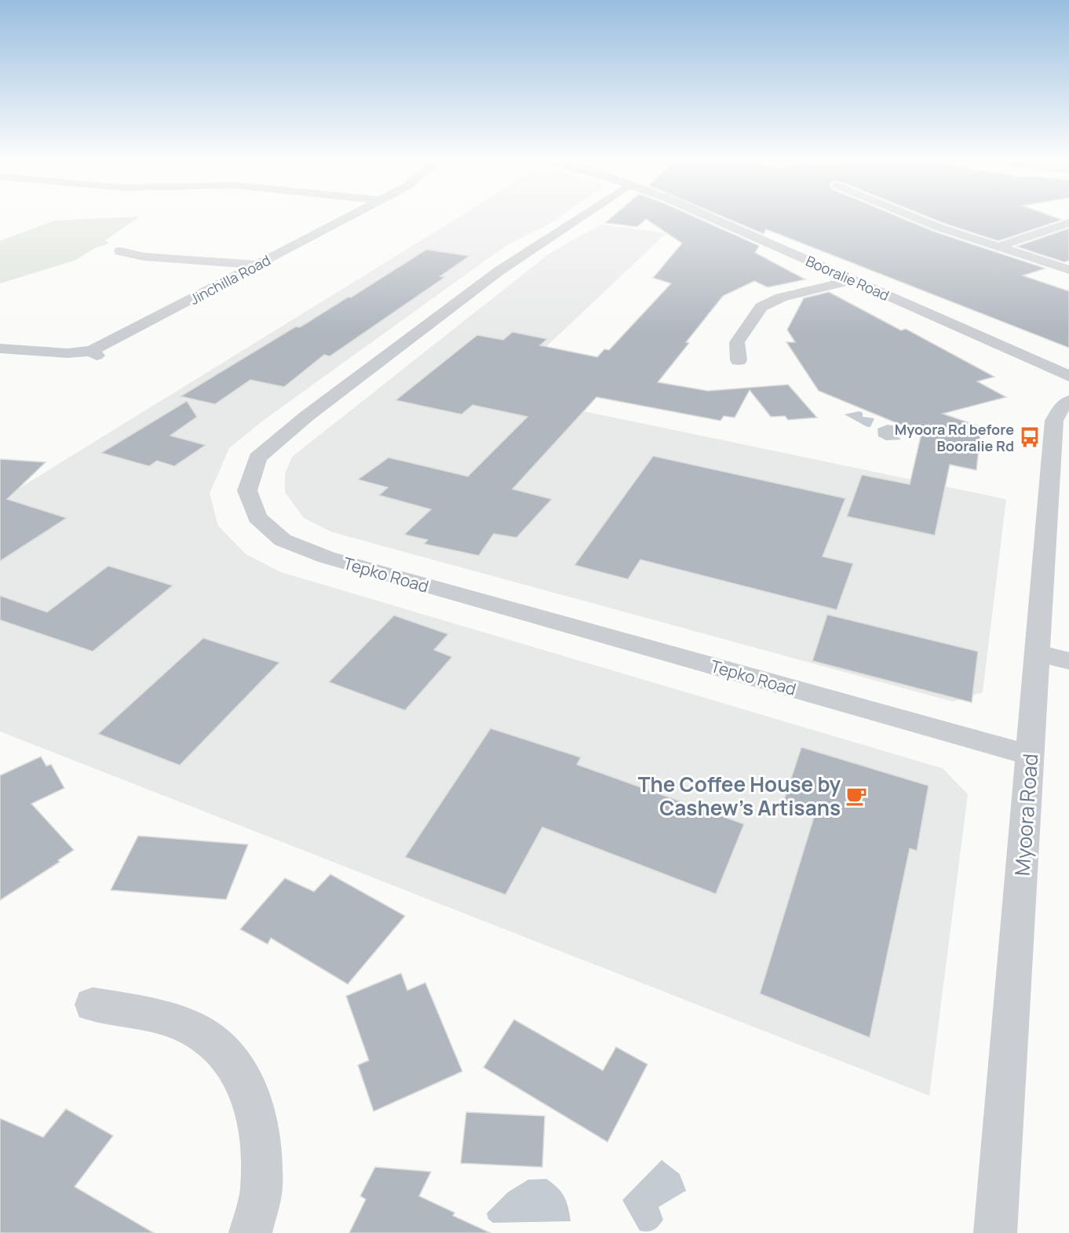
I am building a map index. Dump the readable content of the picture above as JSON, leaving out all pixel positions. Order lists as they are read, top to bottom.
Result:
{
  "streets": {
    "street": [
      "Booralie Road",
      "Jinchilla Road",
      "Tepko Road",
      "Myoora Road"
    ]
  },
  "crossings": [
    ["Tepko Road", "Myoora Road"]
  ],
  "places": {
    "bus stop": ["Myoora Rd before Booralie Rd"],
    "cafe": ["The Coffee House by Cashew's Artisans"]
  }
}
